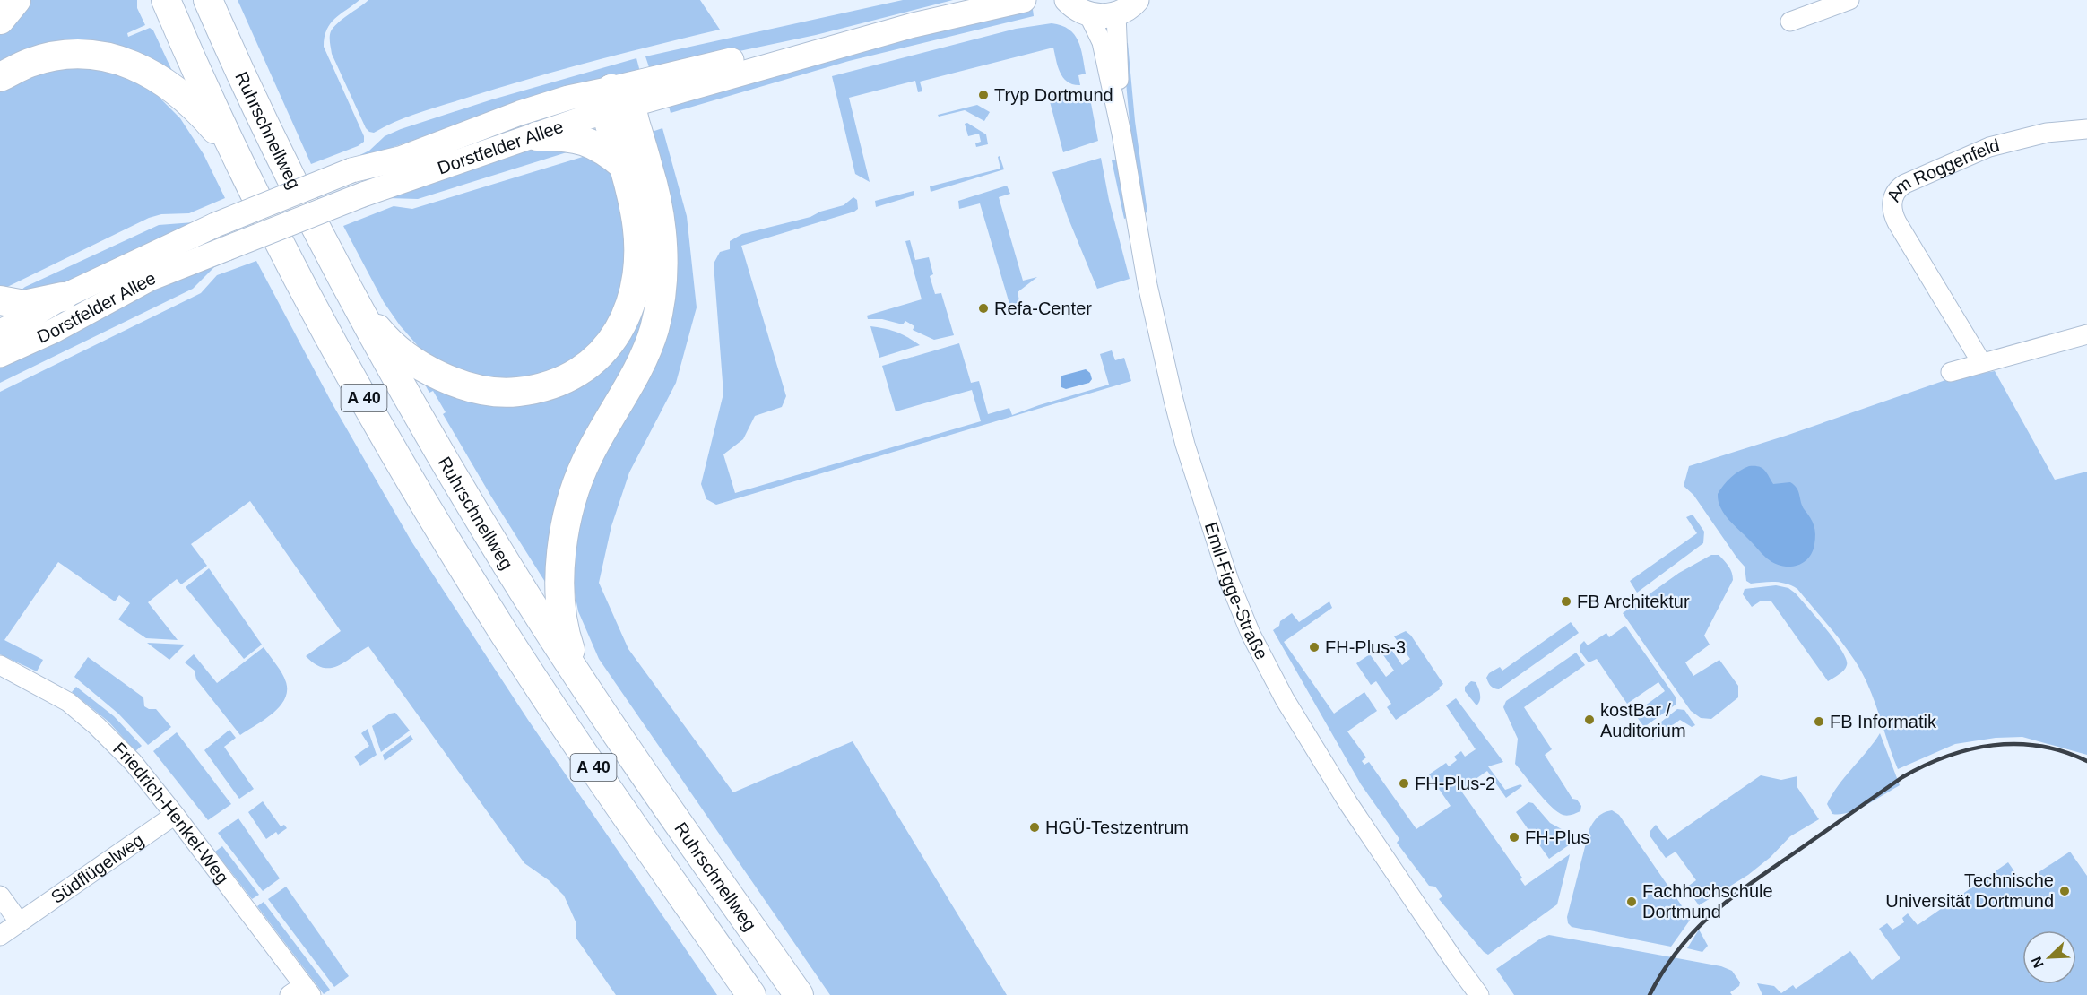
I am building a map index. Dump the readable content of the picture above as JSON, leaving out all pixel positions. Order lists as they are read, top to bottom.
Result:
{
  "streets": {
    "highway": ["Ruhrschnellweg", "A 40"],
    "main road": ["Dorstfelder Allee"],
    "street": [
      "Am Roggenfeld",
      "Emil-Figge-Straße",
      "Friedrich-Henkel-Weg",
      "Südflügelweg"
    ]
  },
  "crossings": [
    ["Friedrich-Henkel-Weg", "Südflügelweg"]
  ],
  "places": [
    "Tryp Dortmund",
    "Refa-Center",
    "FB Architektur",
    "FH-Plus-3",
    "kostBar / Auditorium",
    "FB Informatik",
    "FH-Plus-2",
    "HGÜ-Testzentrum",
    "FH-Plus",
    "Technische Universität Dortmund",
    "Fachhochschule Dortmund"
  ],
  "north": "bottom left"
}
